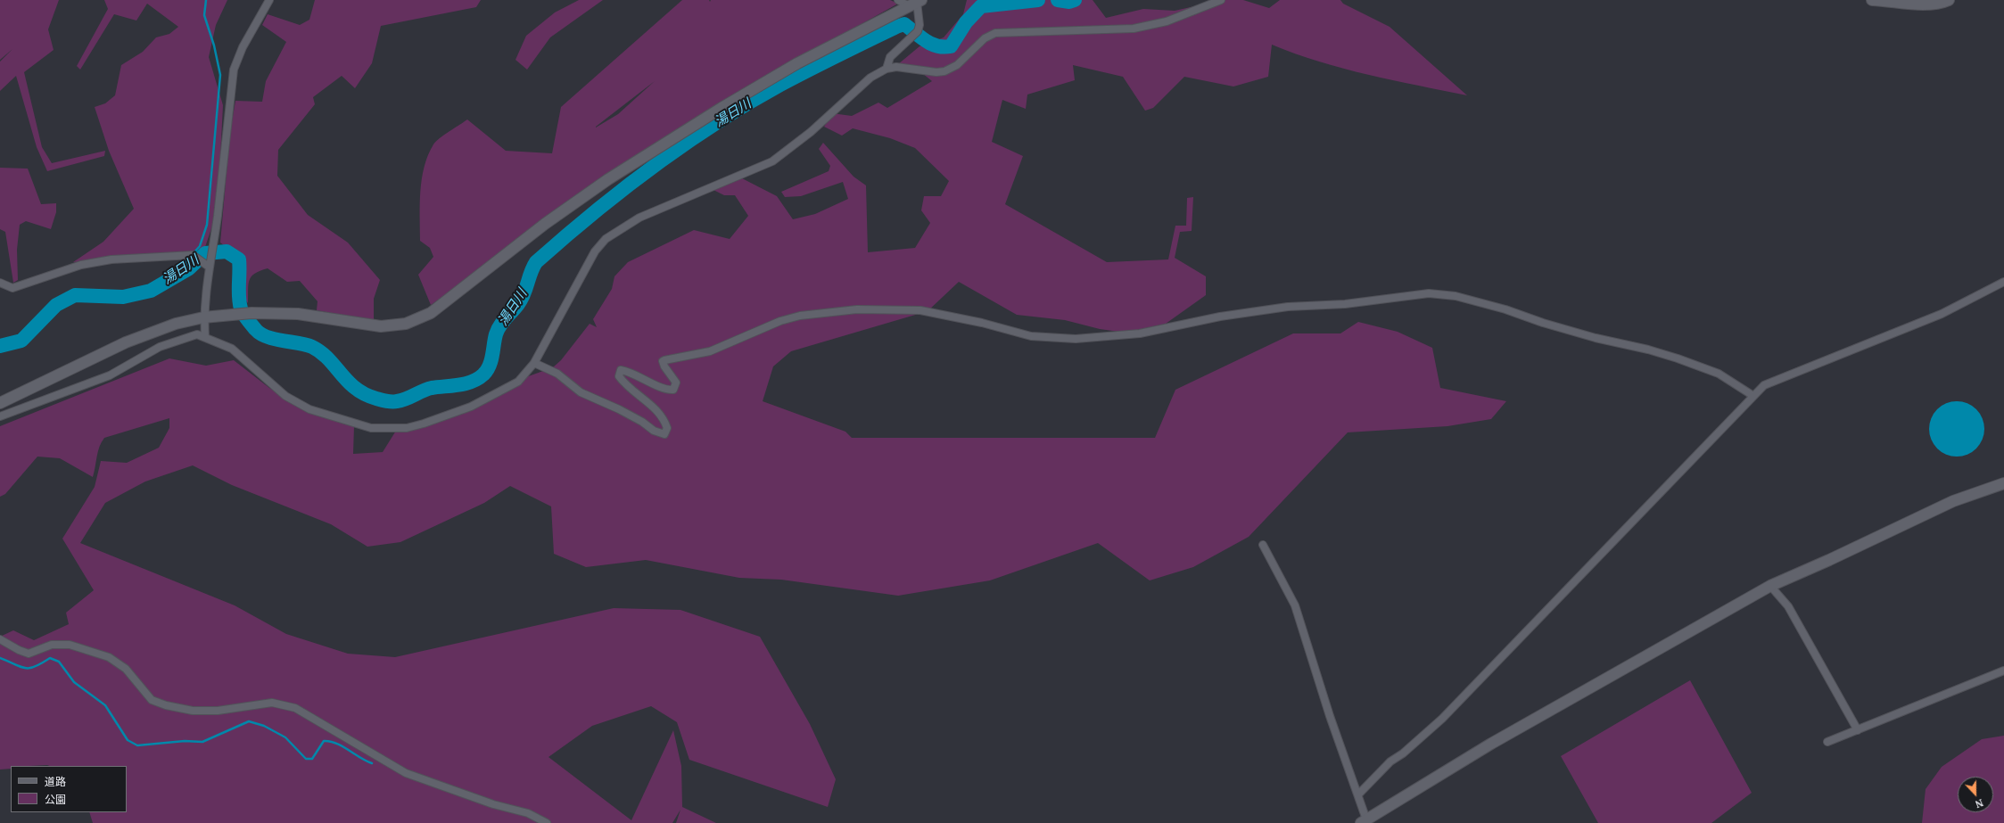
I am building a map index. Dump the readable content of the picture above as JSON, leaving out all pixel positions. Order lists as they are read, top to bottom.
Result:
{
  "water": ["湯日川"],
  "legend": ["道路", "公園"],
  "north": "bottom"
}
